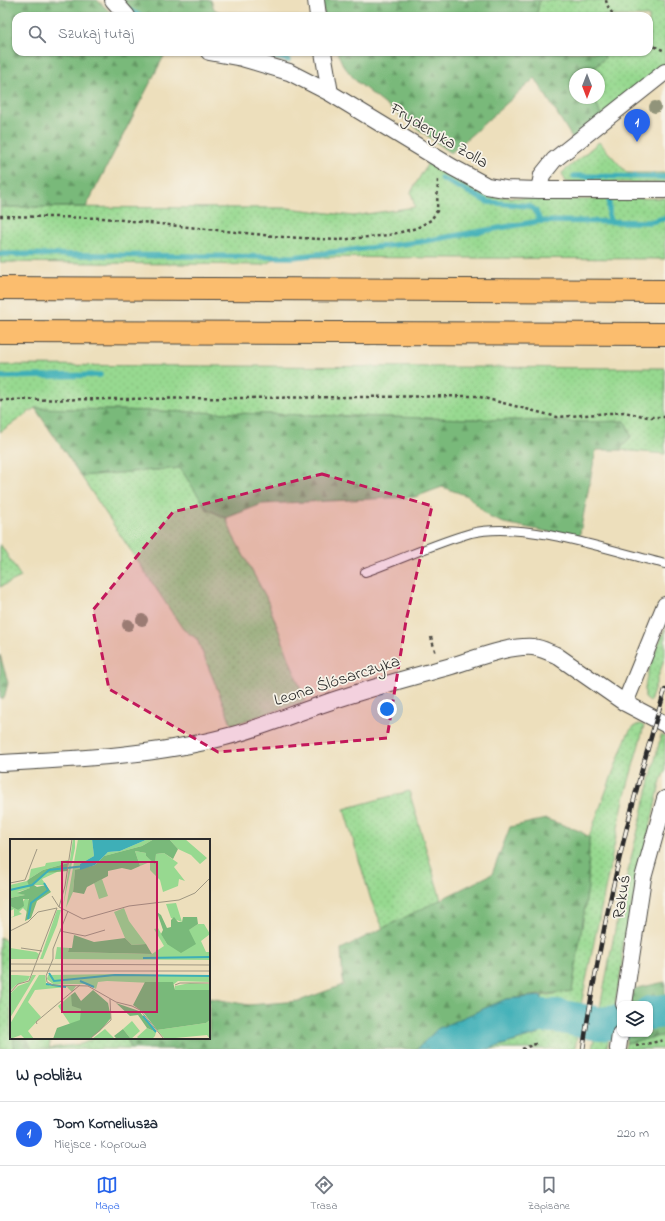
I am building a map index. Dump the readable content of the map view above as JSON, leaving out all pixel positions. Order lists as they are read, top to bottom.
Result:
{
  "streets": {
    "street": ["Fryderyka Zolla", "Leona Ślósarczyka", "Rakuś"]
  },
  "north": "bottom",
  "page": {
    "search": "Szukaj tutaj",
    "pins": "1",
    "heading": "W pobliżu",
    "list": [
      {
        "mark": "1",
        "name": "Dom Korneliusza",
        "note": "Miejsce · Koprowa",
        "value": "220 m"
      }
    ],
    "nav": ["Mapa", "Trasa", "Zapisane"]
  }
}
